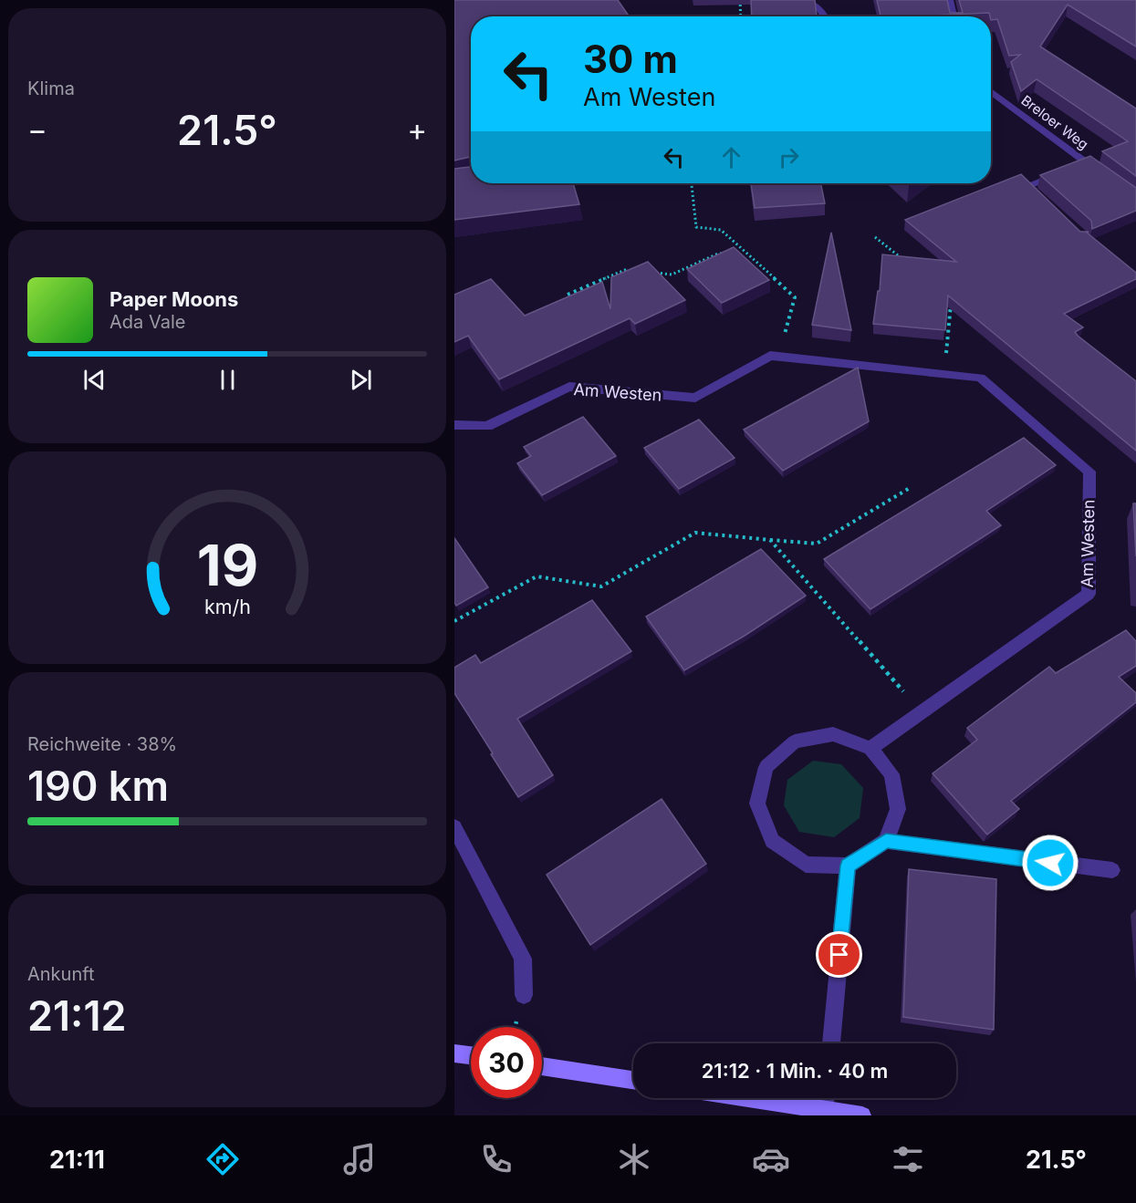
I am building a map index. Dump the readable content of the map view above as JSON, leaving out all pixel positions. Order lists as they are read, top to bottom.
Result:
{
  "streets": {
    "street": ["Breloer Weg", "Am Westen"]
  },
  "page": {
    "tile": [
      "Klima",
      ["Reichweite · 38%", "190 km"],
      ["Ankunft", "21:12"]
    ],
    "turn": ["30 m", "Am Westen"],
    "heat": ["−", "21.5°", "+"],
    "song": ["Paper Moons", "Ada Vale"],
    "limit": "30",
    "trip": "21:12 · 1 Min. · 40 m",
    "tabs": ["21:11", "21.5°"],
    "gauge": ["19", "km/h"]
  }
}
